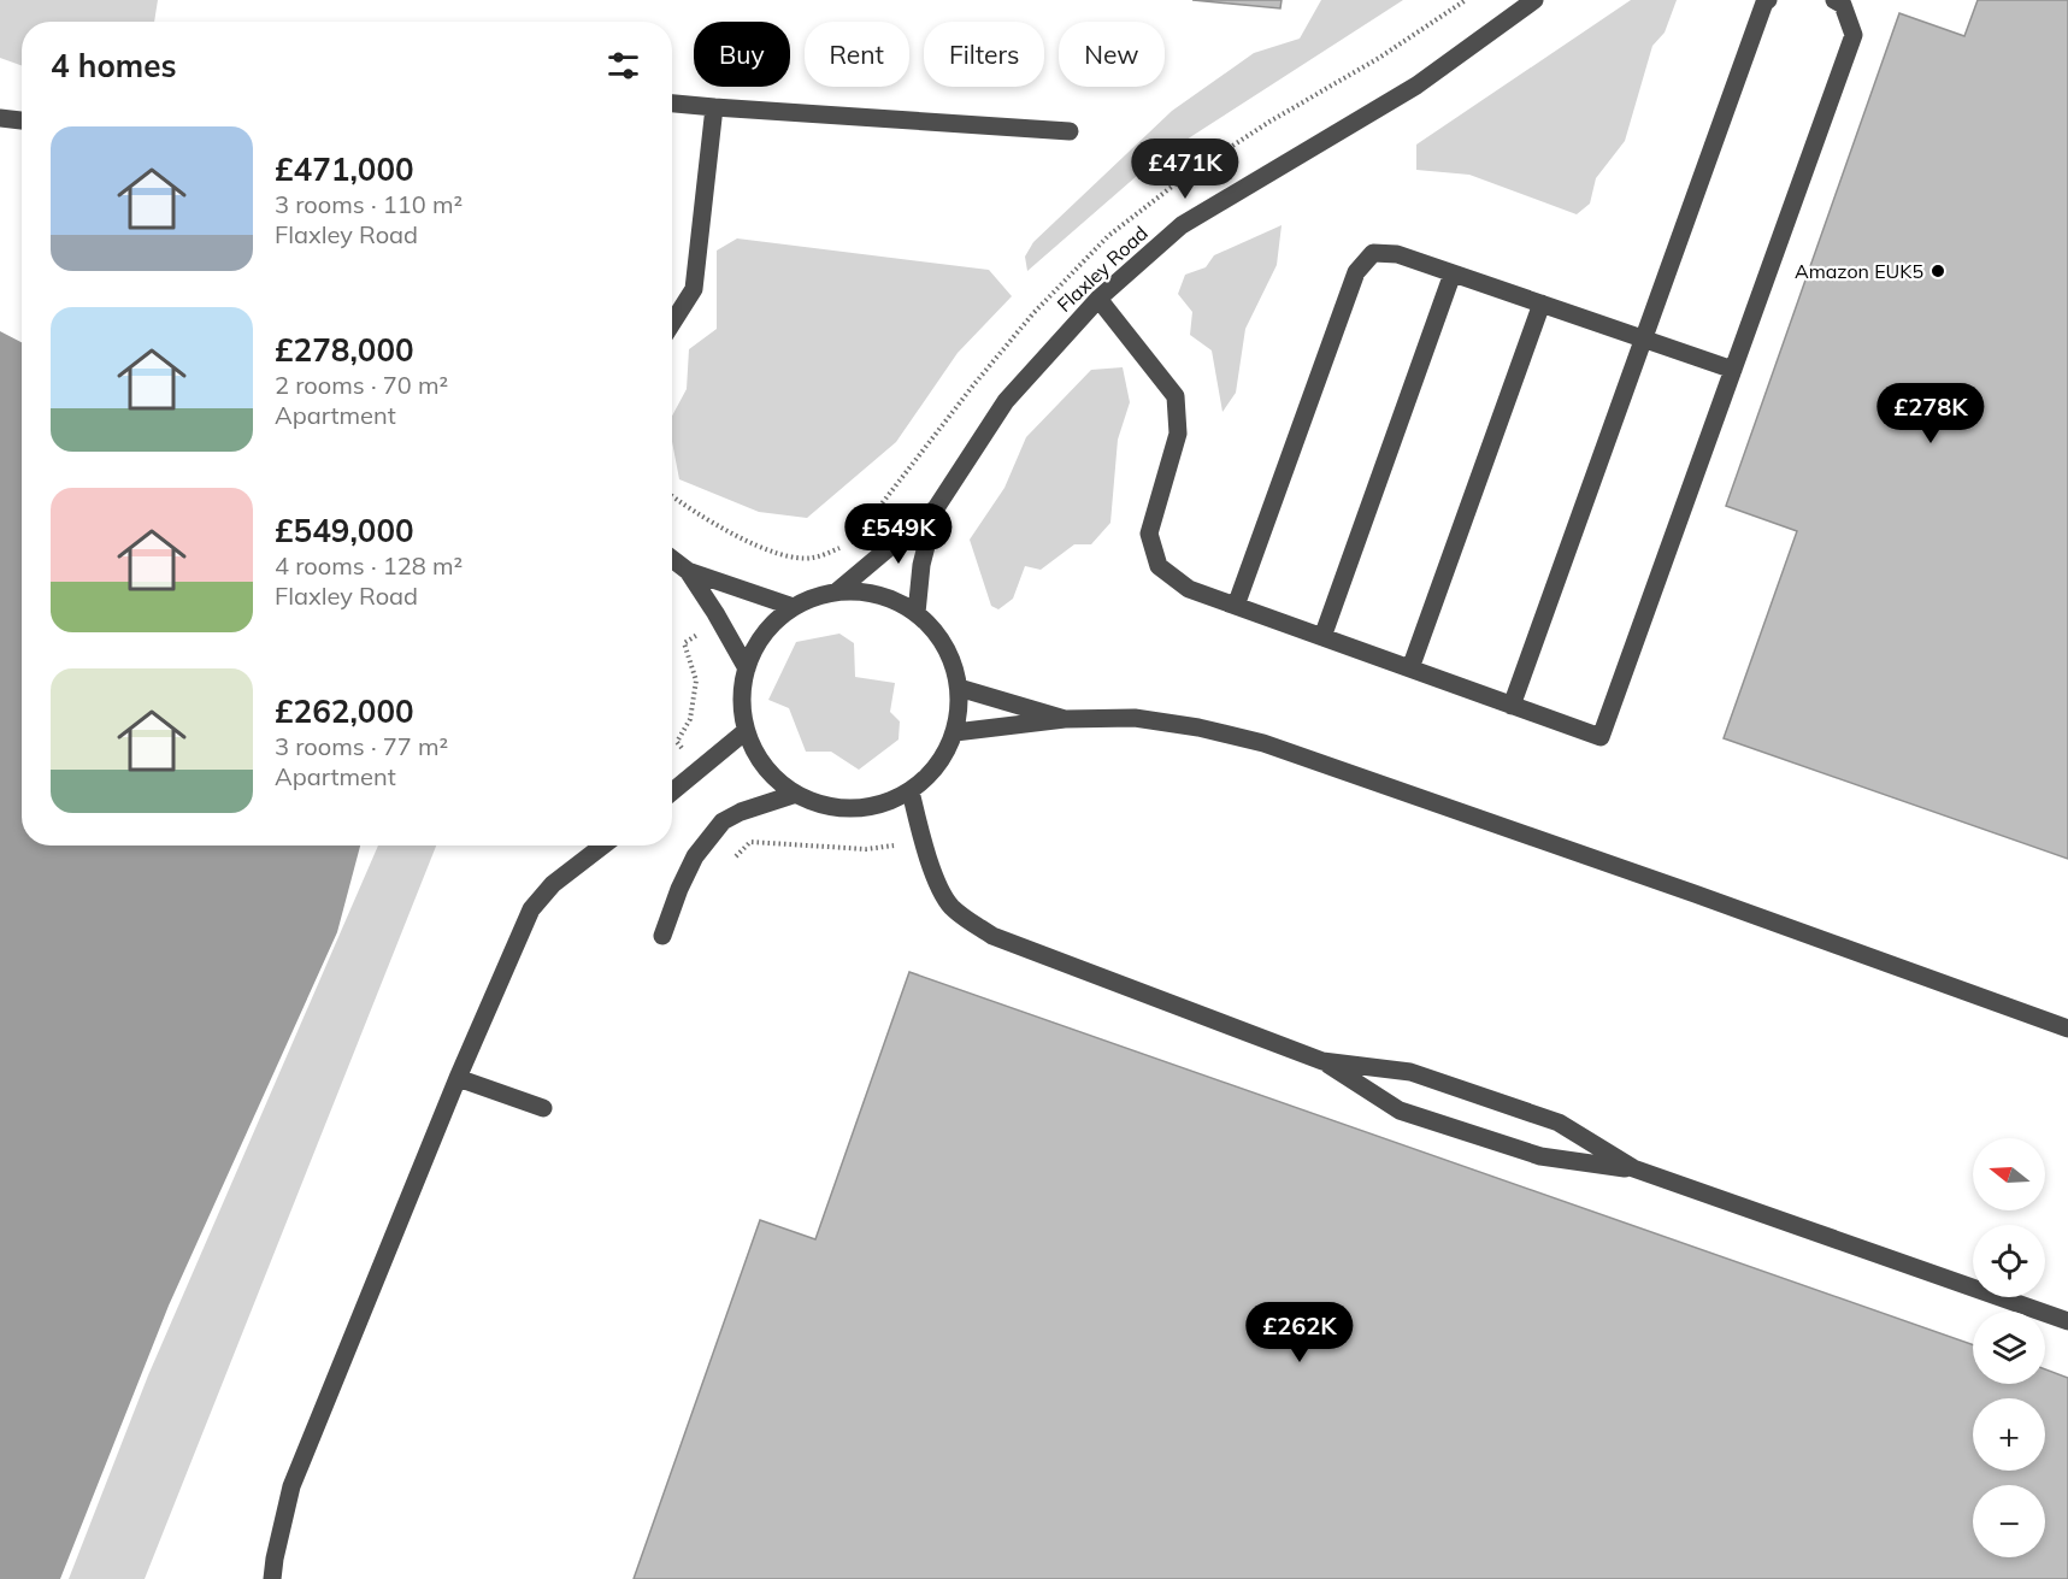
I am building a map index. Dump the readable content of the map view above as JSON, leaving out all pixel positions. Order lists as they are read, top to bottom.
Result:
{
  "streets": {
    "street": ["Flaxley Road"]
  },
  "places": ["Amazon EUK5"],
  "north": "left",
  "page": {
    "chip": [
      "Buy",
      "Rent",
      "Filters",
      "New"
    ],
    "heading": "4 homes",
    "list": [
      {
        "name": "£471,000",
        "note": "3 rooms · 110 m² · Flaxley Road"
      },
      {
        "name": "£278,000",
        "note": "2 rooms · 70 m² · Apartment"
      },
      {
        "name": "£549,000",
        "note": "4 rooms · 128 m² · Flaxley Road"
      },
      {
        "name": "£262,000",
        "note": "3 rooms · 77 m² · Apartment"
      }
    ],
    "price": [
      "£471K",
      "£278K",
      "£549K",
      "£262K"
    ],
    "map_buttons": ["+", "−"]
  }
}
